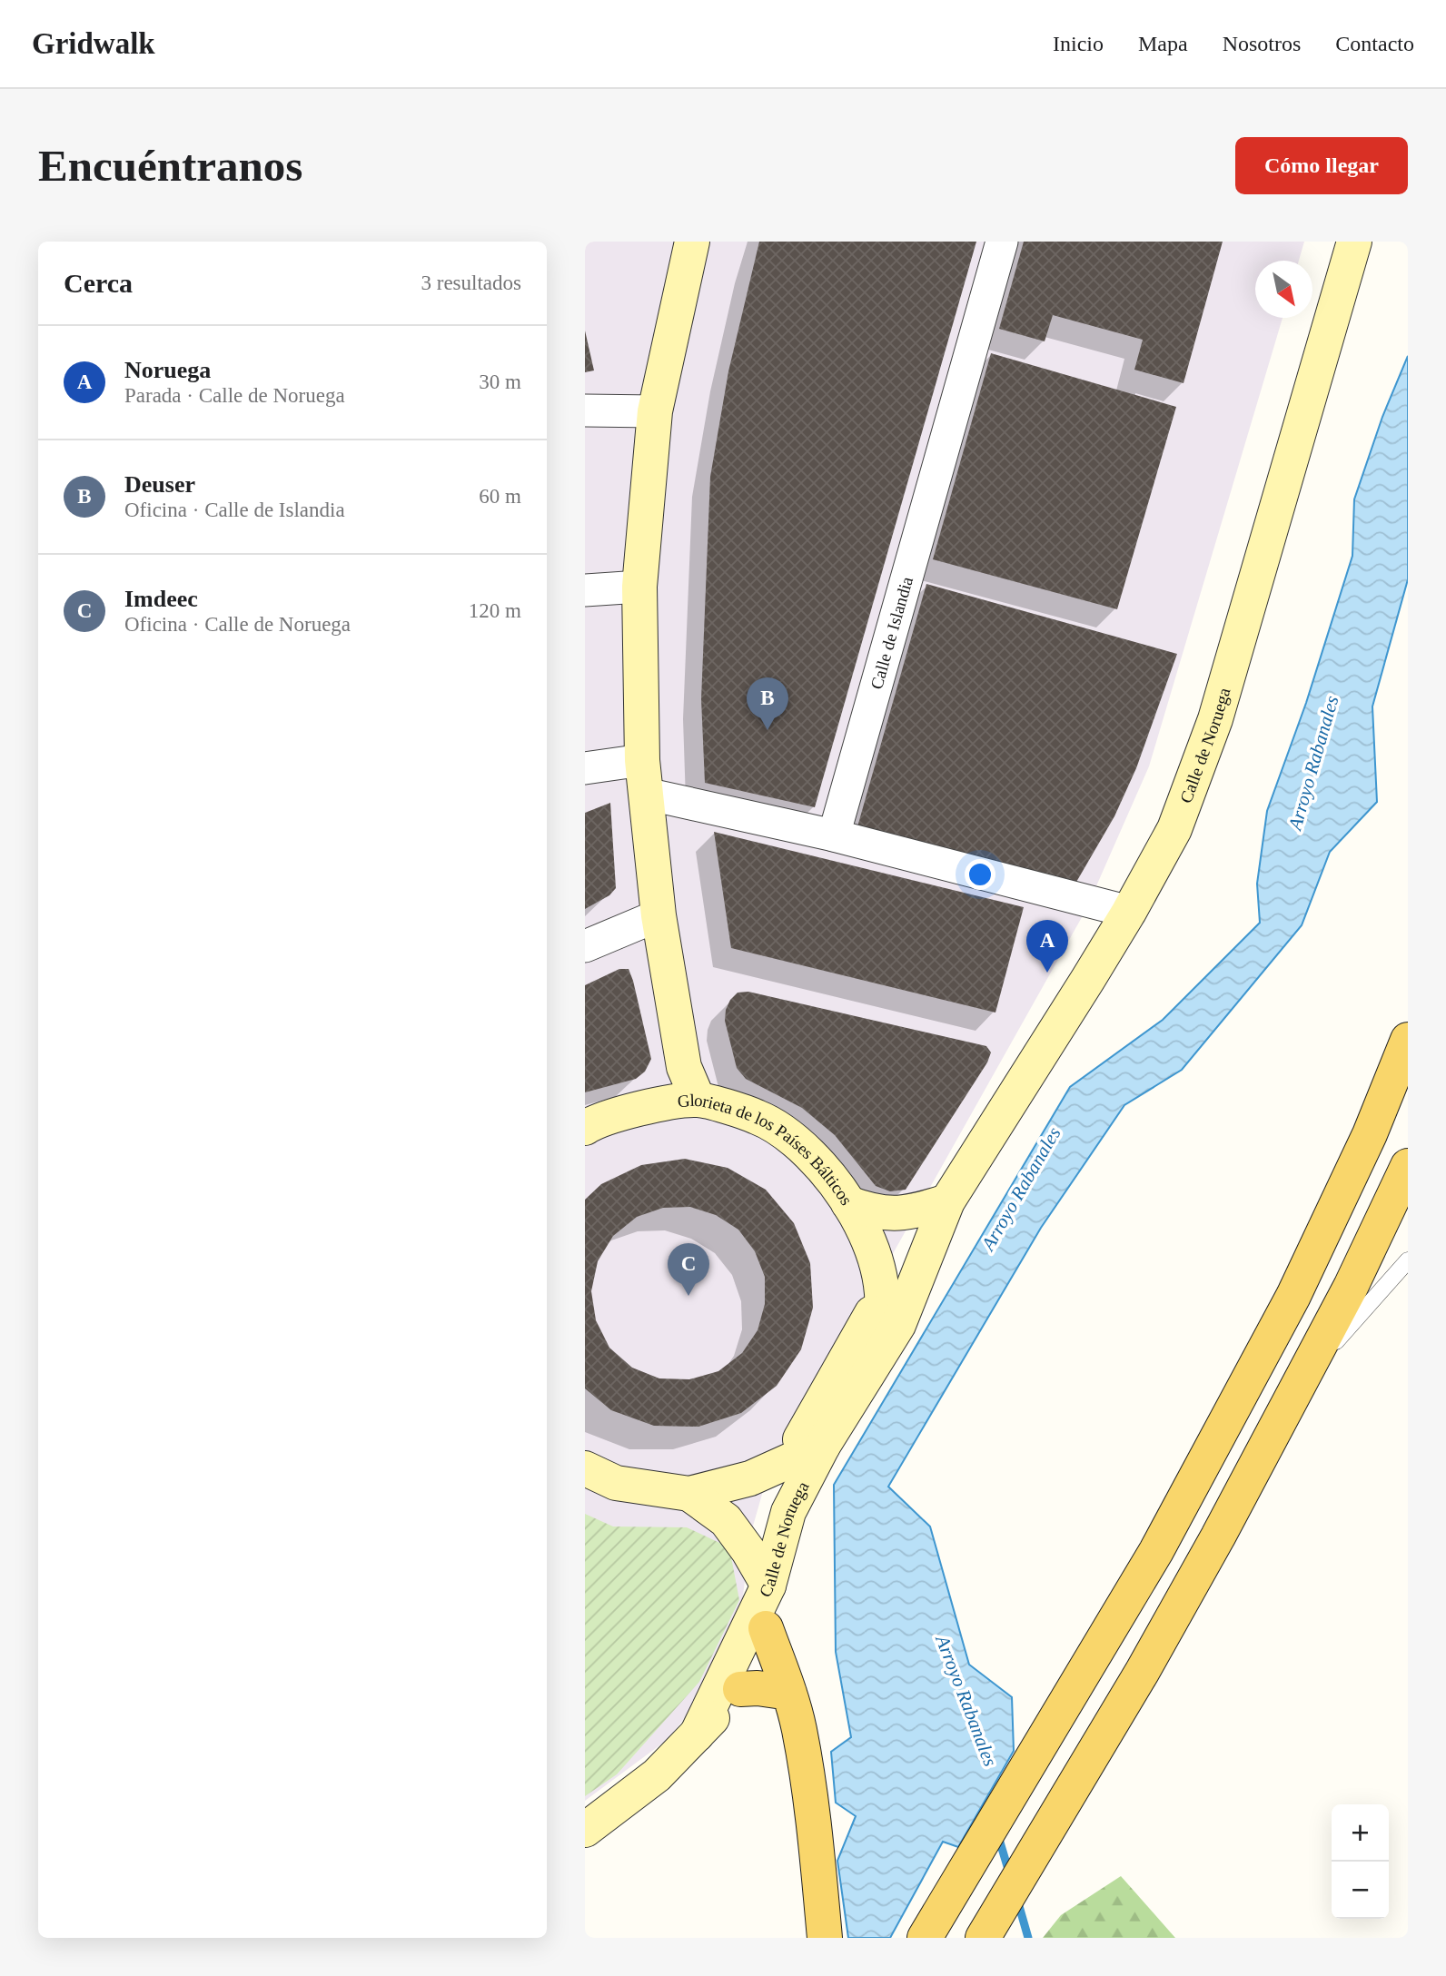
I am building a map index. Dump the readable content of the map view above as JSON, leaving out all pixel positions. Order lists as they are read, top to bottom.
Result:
{
  "streets": {
    "street": ["Calle de Islandia", "Calle de Noruega", "Glorieta de los Países Bálticos"]
  },
  "crossings": [
    ["Calle de Noruega", "Glorieta de los Países Bálticos"]
  ],
  "water": ["Arroyo Rabanales"],
  "north": "bottom right",
  "page": {
    "header": "Gridwalk",
    "nav": [
      "Inicio",
      "Mapa",
      "Nosotros",
      "Contacto"
    ],
    "buttons": "Cómo llegar",
    "title": "Encuéntranos",
    "heading": ["Cerca", "3 resultados"],
    "list": [
      {
        "mark": "A",
        "name": "Noruega",
        "note": "Parada · Calle de Noruega",
        "value": "30 m"
      },
      {
        "mark": "B",
        "name": "Deuser",
        "note": "Oficina · Calle de Islandia",
        "value": "60 m"
      },
      {
        "mark": "C",
        "name": "Imdeec",
        "note": "Oficina · Calle de Noruega",
        "value": "120 m"
      }
    ],
    "pins": ["B", "A", "C"],
    "map_buttons": ["+", "−"]
  }
}
